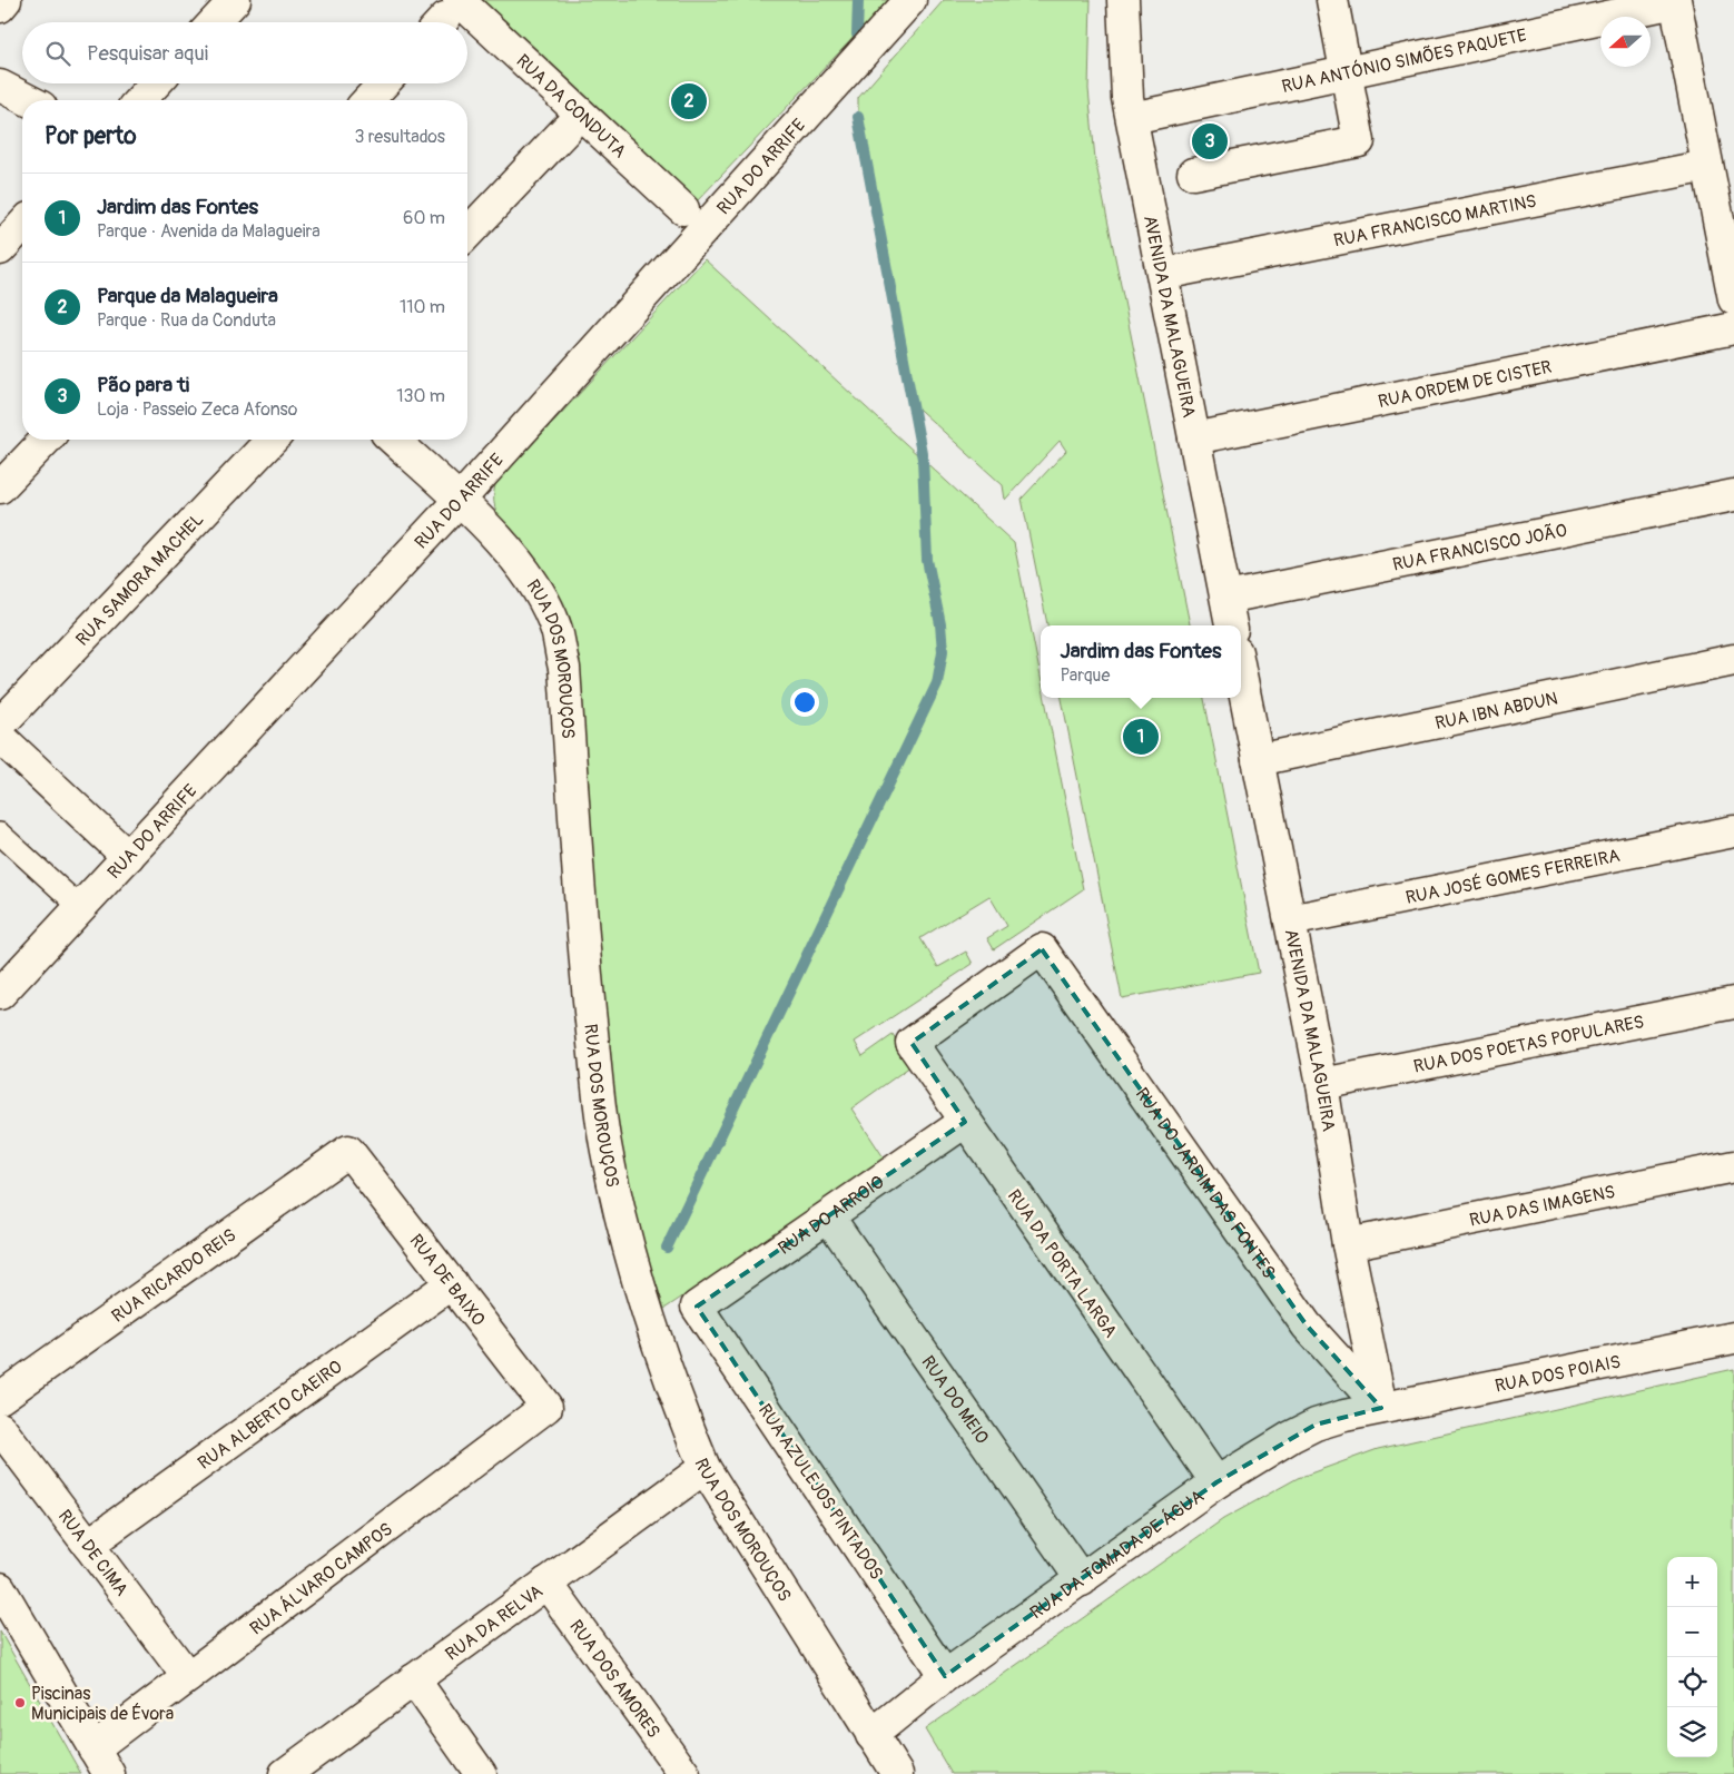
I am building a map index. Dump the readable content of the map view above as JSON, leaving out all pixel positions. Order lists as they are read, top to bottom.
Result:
{
  "streets": {
    "street": [
      "RUA ANTÓNIO SIMÕES PAQUETE",
      "RUA DA CONDUTA",
      "RUA DO ARRIFE",
      "RUA FRANCISCO MARTINS",
      "AVENIDA DA MALAGUEIRA",
      "RUA ORDEM DE CISTER",
      "RUA FRANCISCO JOÃO",
      "RUA SAMORA MACHEL",
      "RUA DOS MOROUÇOS",
      "RUA IBN ABDUN",
      "RUA JOSÉ GOMES FERREIRA",
      "RUA DOS POETAS POPULARES",
      "RUA DO JARDIM DAS FONTES",
      "RUA DAS IMAGENS",
      "RUA DO ARROIO",
      "RUA DA PORTA LARGA",
      "RUA RICARDO REIS",
      "RUA DE BAIXO",
      "RUA DOS POIAIS",
      "RUA DO MEIO",
      "RUA ALBERTO CAEIRO",
      "RUA AZULEJOS PINTADOS",
      "RUA DE CIMA",
      "RUA DA TOMADA DE ÁGUA",
      "RUA ÁLVARO CAMPOS",
      "RUA DA RELVA",
      "RUA DOS AMORES"
    ]
  },
  "crossings": [
    ["RUA ANTÓNIO SIMÕES PAQUETE", "AVENIDA DA MALAGUEIRA"],
    ["RUA DO ARRIFE", "RUA DOS MOROUÇOS"],
    ["RUA FRANCISCO MARTINS", "AVENIDA DA MALAGUEIRA"],
    ["AVENIDA DA MALAGUEIRA", "RUA ORDEM DE CISTER"],
    ["AVENIDA DA MALAGUEIRA", "RUA FRANCISCO JOÃO"],
    ["AVENIDA DA MALAGUEIRA", "RUA IBN ABDUN"],
    ["AVENIDA DA MALAGUEIRA", "RUA JOSÉ GOMES FERREIRA"],
    ["AVENIDA DA MALAGUEIRA", "RUA DOS POETAS POPULARES"],
    ["AVENIDA DA MALAGUEIRA", "RUA DO JARDIM DAS FONTES"],
    ["AVENIDA DA MALAGUEIRA", "RUA DAS IMAGENS"],
    ["AVENIDA DA MALAGUEIRA", "RUA DOS POIAIS"],
    ["AVENIDA DA MALAGUEIRA", "RUA DA TOMADA DE ÁGUA"],
    ["RUA DOS MOROUÇOS", "RUA DA TOMADA DE ÁGUA"],
    ["RUA DOS MOROUÇOS", "RUA DA RELVA"],
    ["RUA DO JARDIM DAS FONTES", "RUA DA PORTA LARGA"],
    ["RUA DO JARDIM DAS FONTES", "RUA DOS POIAIS"],
    ["RUA DO JARDIM DAS FONTES", "RUA DA TOMADA DE ÁGUA"],
    ["RUA DO ARROIO", "RUA DA PORTA LARGA"],
    ["RUA DO ARROIO", "RUA DO MEIO"],
    ["RUA DO ARROIO", "RUA AZULEJOS PINTADOS"],
    ["RUA DA PORTA LARGA", "RUA DA TOMADA DE ÁGUA"],
    ["RUA RICARDO REIS", "RUA DE BAIXO"],
    ["RUA DE BAIXO", "RUA ALBERTO CAEIRO"],
    ["RUA DE BAIXO", "RUA ÁLVARO CAMPOS"],
    ["RUA DOS POIAIS", "RUA DA TOMADA DE ÁGUA"],
    ["RUA DO MEIO", "RUA DA TOMADA DE ÁGUA"],
    ["RUA ALBERTO CAEIRO", "RUA DE CIMA"],
    ["RUA AZULEJOS PINTADOS", "RUA DA TOMADA DE ÁGUA"],
    ["RUA DE CIMA", "RUA ÁLVARO CAMPOS"],
    ["RUA DA RELVA", "RUA DOS AMORES"]
  ],
  "places": ["Piscinas Municipais de Évora"],
  "north": "left",
  "page": {
    "search": "Pesquisar aqui",
    "pins": ["2", "3", "1"],
    "heading": ["Por perto", "3 resultados"],
    "list": [
      {
        "mark": "1",
        "name": "Jardim das Fontes",
        "note": "Parque · Avenida da Malagueira",
        "value": "60 m"
      },
      {
        "mark": "2",
        "name": "Parque da Malagueira",
        "note": "Parque · Rua da Conduta",
        "value": "110 m"
      },
      {
        "mark": "3",
        "name": "Pão para ti",
        "note": "Loja · Passeio Zeca Afonso",
        "value": "130 m"
      }
    ],
    "popup": ["Jardim das Fontes", "Parque"],
    "map_buttons": ["+", "−"]
  }
}
